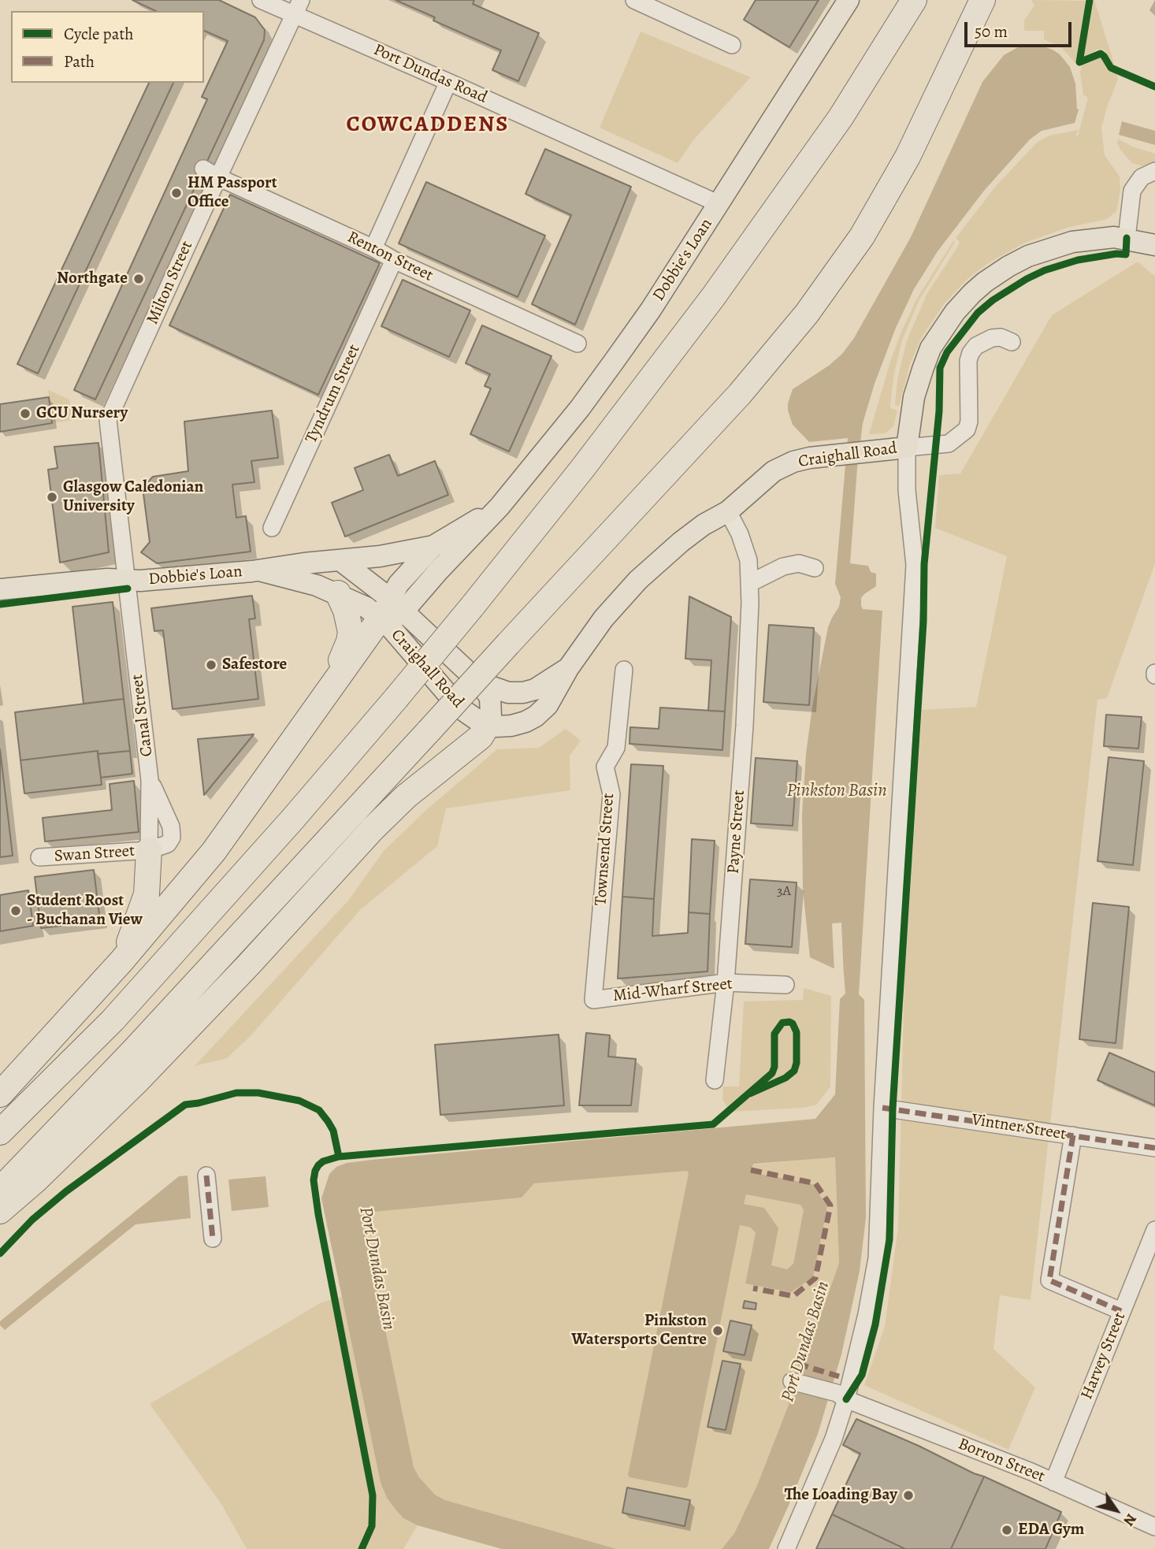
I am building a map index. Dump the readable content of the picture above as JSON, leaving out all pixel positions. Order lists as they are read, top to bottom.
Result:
{
  "streets": {
    "main road": ["Dobbie's Loan", "Craighall Road"],
    "street": [
      "Port Dundas Road",
      "Renton Street",
      "Milton Street",
      "Tyndrum Street",
      "Canal Street",
      "Payne Street",
      "Townsend Street",
      "Swan Street",
      "Mid-Wharf Street",
      "Vintner Street",
      "Harvey Street",
      "Borron Street"
    ]
  },
  "crossings": [
    ["Port Dundas Road", "Dobbie's Loan"],
    ["Port Dundas Road", "Milton Street"],
    ["Renton Street", "Milton Street"],
    ["Renton Street", "Tyndrum Street"],
    ["Dobbie's Loan", "Milton Street"],
    ["Dobbie's Loan", "Craighall Road"],
    ["Dobbie's Loan", "Canal Street"],
    ["Milton Street", "Canal Street"],
    ["Craighall Road", "Payne Street"],
    ["Canal Street", "Swan Street"],
    ["Payne Street", "Mid-Wharf Street"],
    ["Townsend Street", "Mid-Wharf Street"],
    ["Harvey Street", "Borron Street"]
  ],
  "districts": ["COWCADDENS"],
  "water": ["Pinkston Basin", "Port Dundas Basin"],
  "places": [
    "HM Passport Office",
    "Northgate",
    "GCU Nursery",
    "Glasgow Caledonian University",
    "Safestore",
    "Student Roost - Buchanan View",
    "Pinkston Watersports Centre",
    "The Loading Bay",
    "EDA Gym"
  ],
  "house_numbers": ["3A"],
  "legend": ["Cycle path", "Path"],
  "scale_bar": "50 m",
  "north": "bottom right"
}
